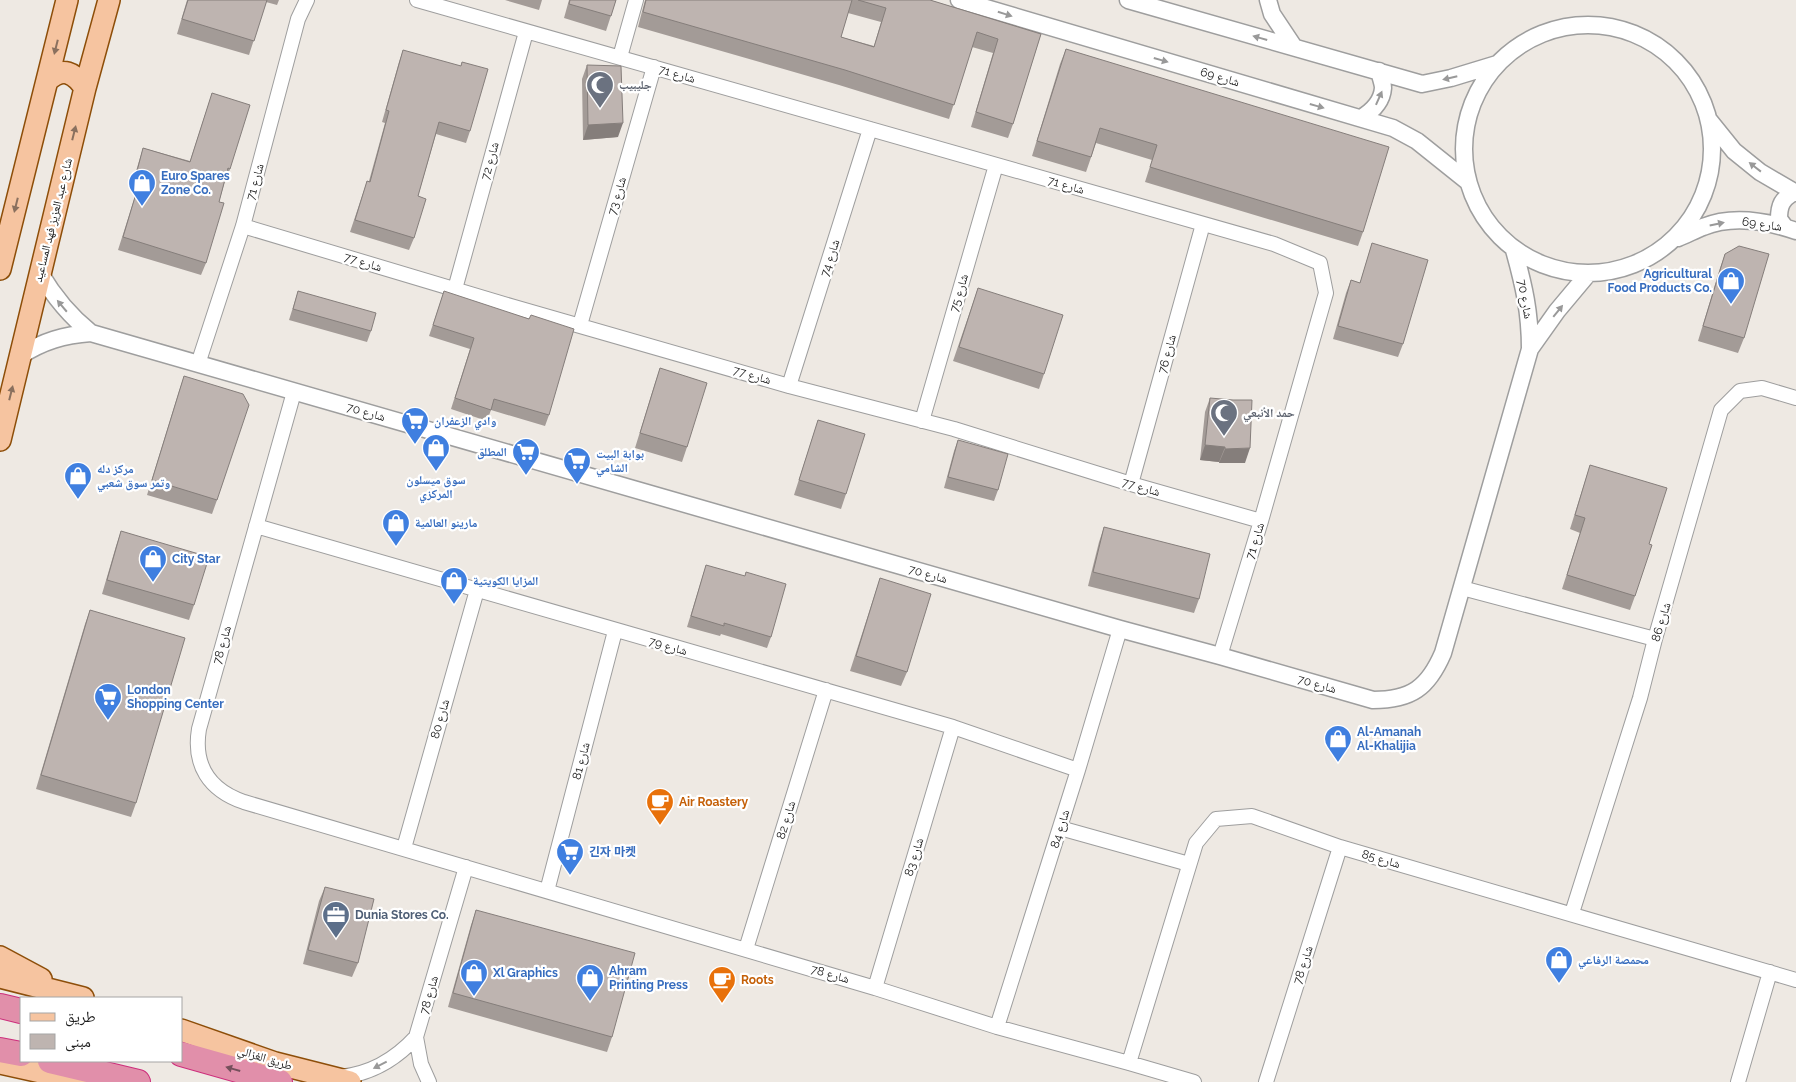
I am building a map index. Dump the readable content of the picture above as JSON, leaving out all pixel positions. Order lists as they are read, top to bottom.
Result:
{
  "streets": {
    "highway": ["طريق الغزالي"],
    "main road": ["شارع عبد العزيز فهد المساعيد"],
    "street": [
      "شارع 71",
      "شارع 69",
      "شارع 72",
      "شارع 73",
      "شارع 74",
      "شارع 77",
      "شارع 75",
      "شارع 70",
      "شارع 76",
      "شارع 86",
      "شارع 78",
      "شارع 79",
      "شارع 80",
      "شارع 81",
      "شارع 82",
      "شارع 84",
      "شارع 83",
      "شارع 85"
    ]
  },
  "crossings": [
    ["شارع 71", "شارع 72"],
    ["شارع 71", "شارع 73"],
    ["شارع 71", "شارع 74"],
    ["شارع 71", "شارع 77"],
    ["شارع 71", "شارع 75"],
    ["شارع 71", "شارع 70"],
    ["شارع 71", "شارع 76"],
    ["شارع 72", "شارع 77"],
    ["شارع 73", "شارع 77"],
    ["شارع عبد العزيز فهد المساعيد", "شارع 70"],
    ["شارع 74", "شارع 77"],
    ["شارع 77", "شارع 75"],
    ["شارع 77", "شارع 76"],
    ["شارع 70", "شارع 78"],
    ["شارع 70", "شارع 84"],
    ["شارع 86", "شارع 85"],
    ["شارع 78", "شارع 79"],
    ["شارع 78", "شارع 80"],
    ["شارع 78", "شارع 81"],
    ["شارع 78", "شارع 82"],
    ["شارع 78", "شارع 84"],
    ["شارع 78", "شارع 83"],
    ["شارع 78", "شارع 85"],
    ["شارع 78", "طريق الغزالي"],
    ["شارع 79", "شارع 80"],
    ["شارع 79", "شارع 81"],
    ["شارع 79", "شارع 82"],
    ["شارع 79", "شارع 84"],
    ["شارع 79", "شارع 83"]
  ],
  "places": {
    "mosque": ["جليبيب", "حمد الأنبعي"],
    "shop": [
      "Euro Spares Zone Co.",
      "Agricultural Food Products Co.",
      "سوق ميسلون المركزي",
      "مركز دله وتمر سوق شعبي",
      "مارينو العالمية",
      "City Star",
      "المزايا الكويتية",
      "Al-Amanah Al-Khalijia",
      "محمصة الرفاعي",
      "Xl Graphics",
      "Ahram Printing Press"
    ],
    "supermarket": [
      "وادي الزعفران",
      "المطلق",
      "بوابة البيت الشامي",
      "London Shopping Center",
      "긴자 마켓"
    ],
    "cafe": ["Air Roastery", "Roots"],
    "office": ["Dunia Stores Co."]
  },
  "legend": ["طريق", "مبنى"]
}
